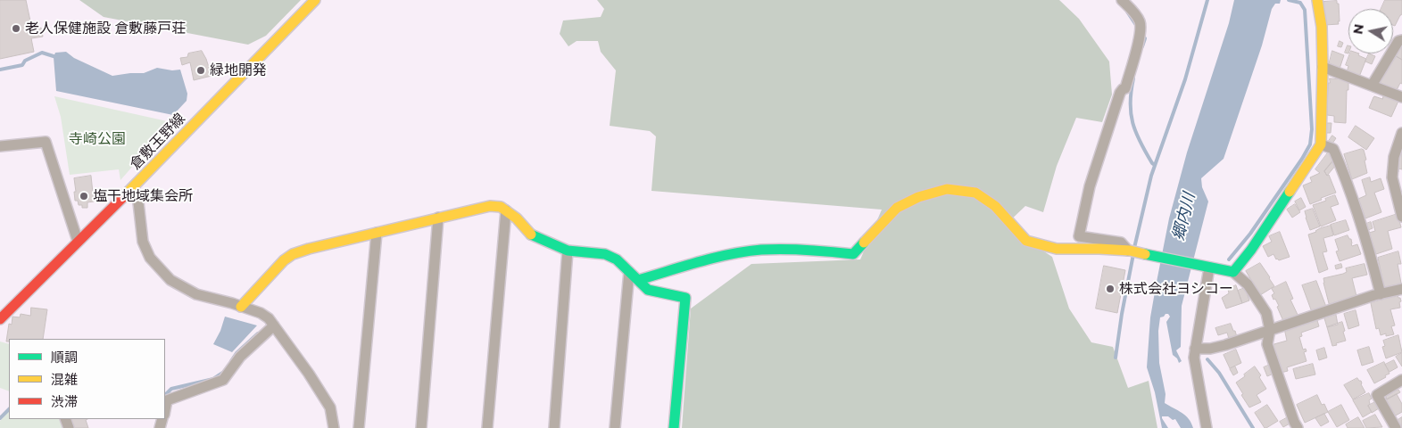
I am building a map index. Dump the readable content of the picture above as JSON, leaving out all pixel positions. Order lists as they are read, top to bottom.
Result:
{
  "streets": {
    "street": ["倉敷玉野線"]
  },
  "water": ["郷内川"],
  "parks": ["寺崎公園"],
  "places": [
    "老人保健施設 倉敷藤戸荘",
    "緑地開発",
    "塩干地域集会所",
    "株式会社ヨシコー"
  ],
  "legend": ["順調", "混雑", "渋滞"],
  "north": "left"
}
